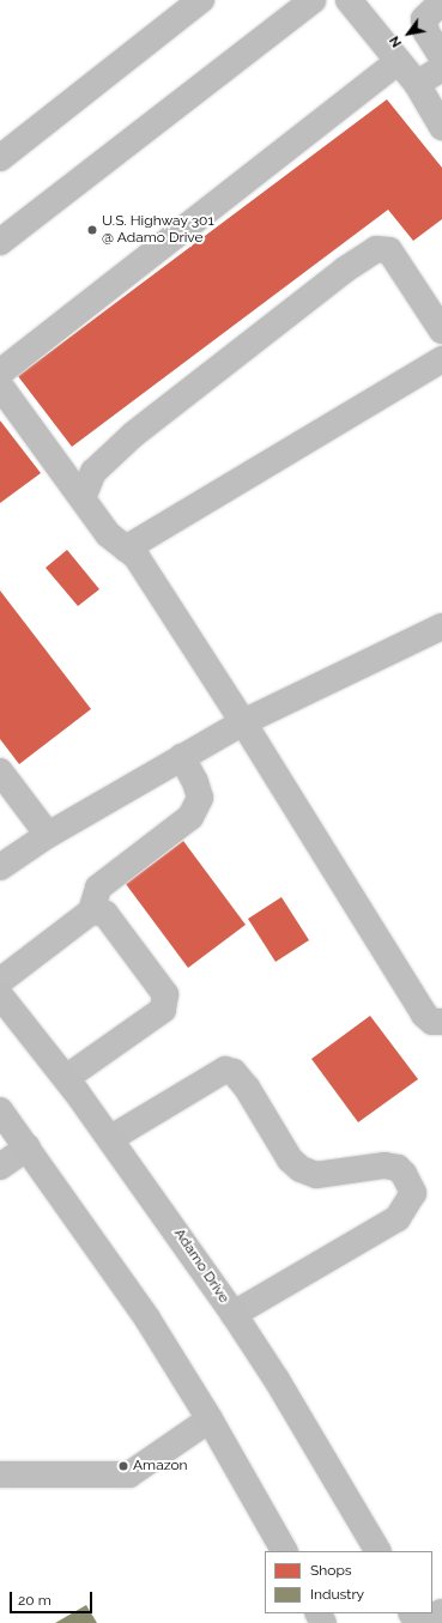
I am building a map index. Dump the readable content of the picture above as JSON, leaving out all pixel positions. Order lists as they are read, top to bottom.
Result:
{
  "streets": {
    "main road": ["Adamo Drive"]
  },
  "places": ["U.S. Highway 301 @ Adamo Drive", "Amazon"],
  "legend": ["Shops", "Industry"],
  "scale_bar": "20 m",
  "north": "bottom left"
}
